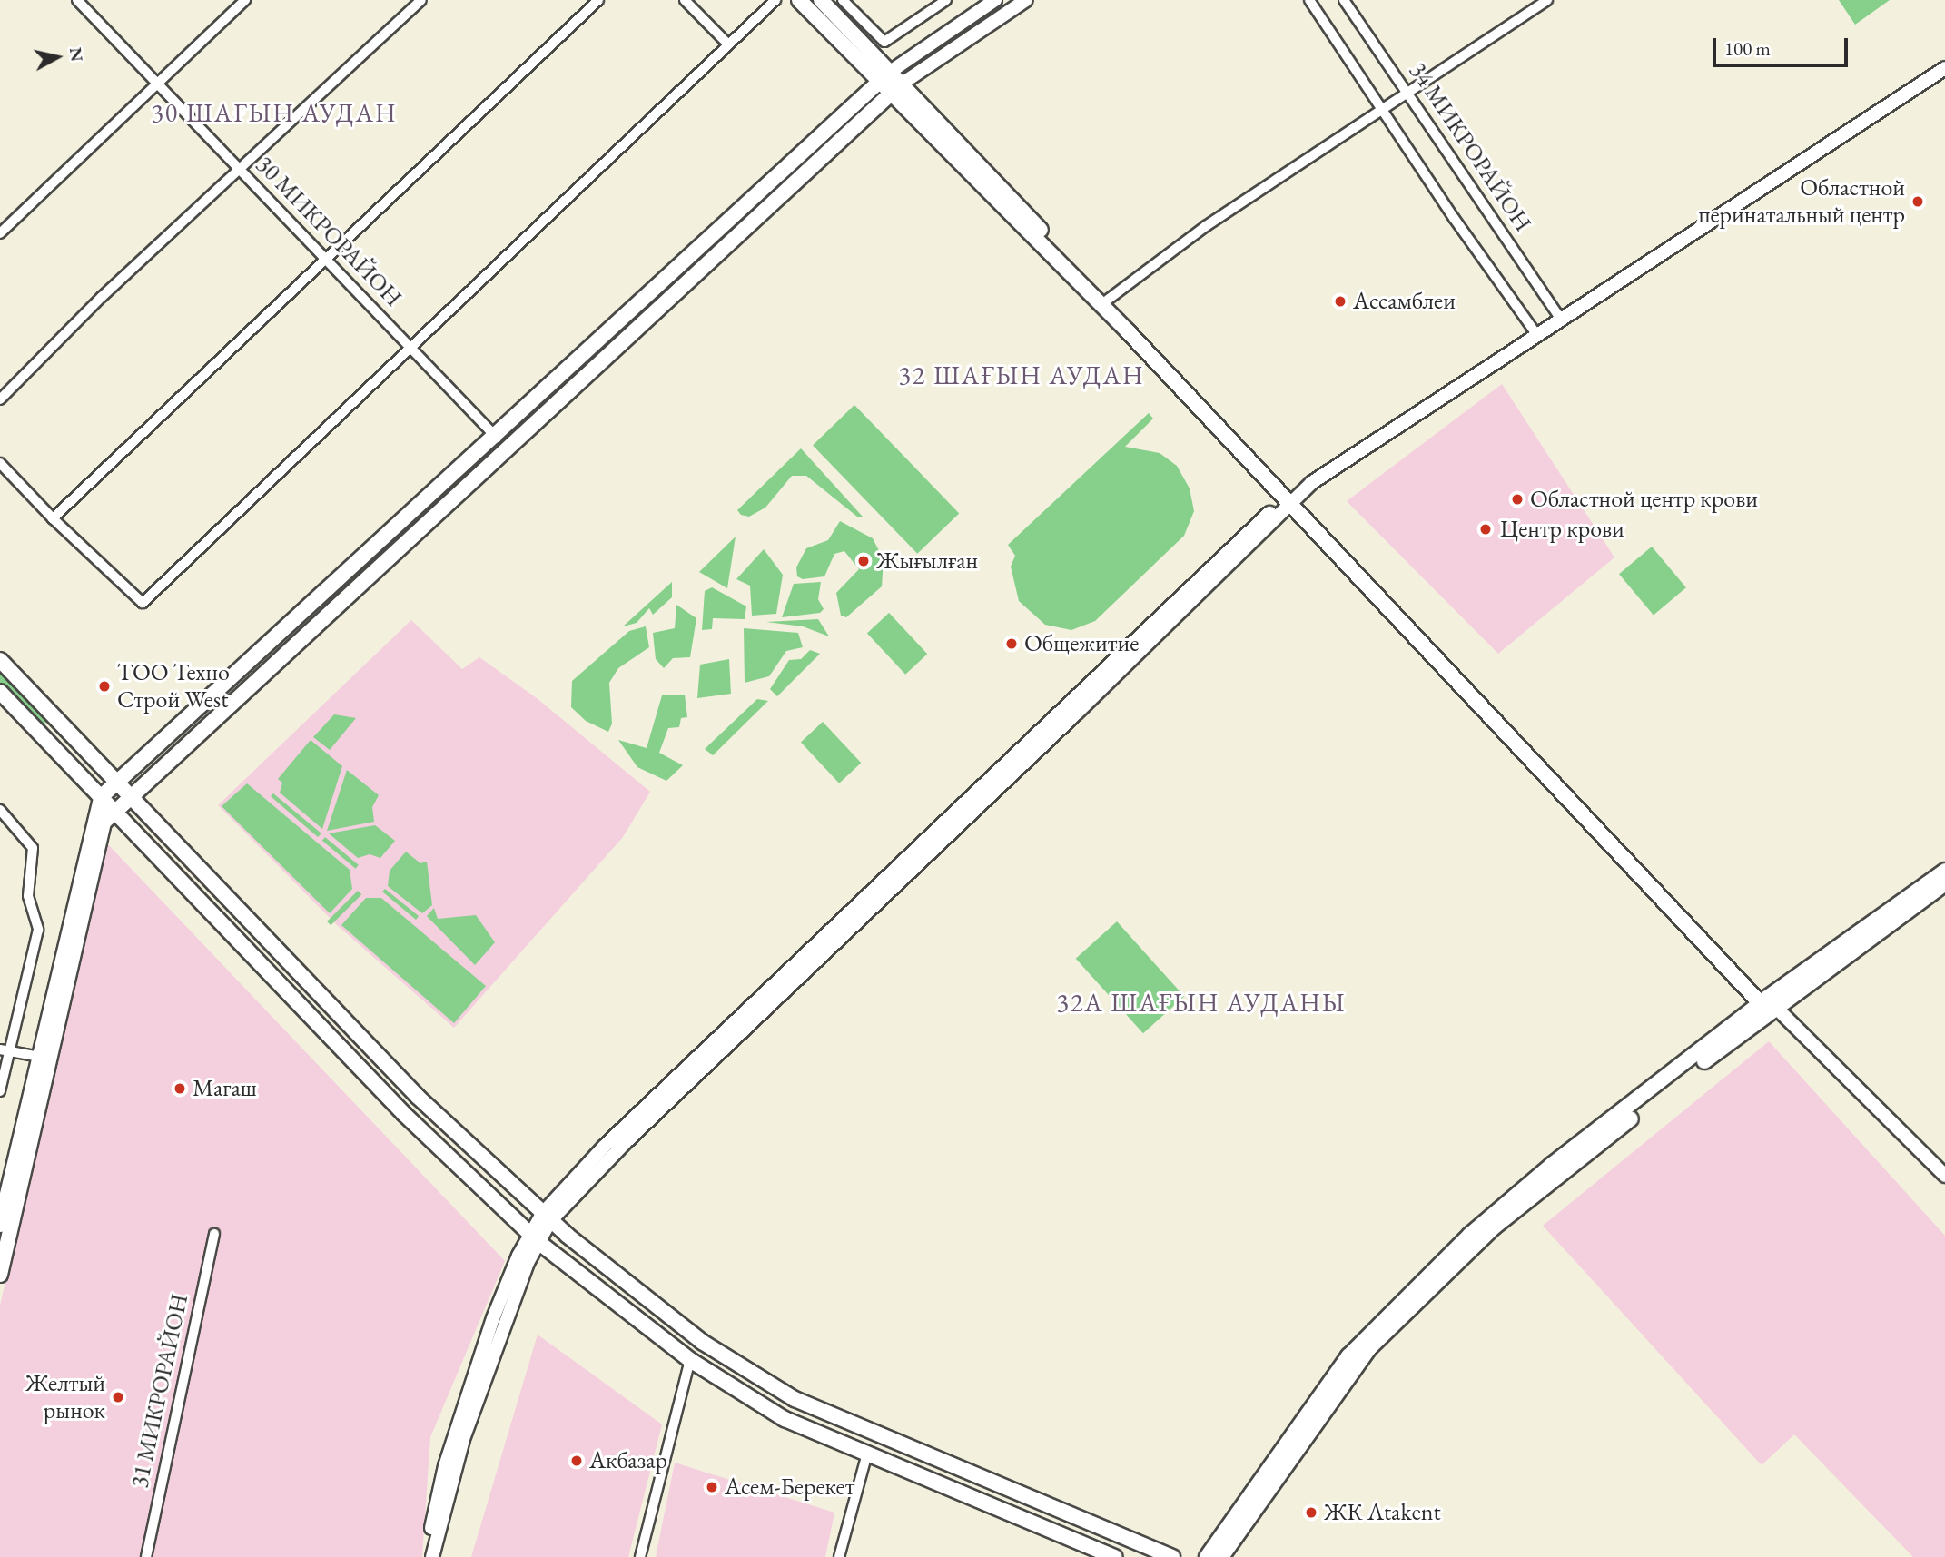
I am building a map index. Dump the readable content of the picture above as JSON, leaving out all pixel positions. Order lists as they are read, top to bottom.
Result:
{
  "streets": {
    "street": ["34 МИКРОРАЙОН", "30 МИКРОРАЙОН", "31 МИКРОРАЙОН"]
  },
  "districts": ["30 ШАҒЫН АУДАН", "32 ШАҒЫН АУДАН", "32А ШАҒЫН АУДАНЫ"],
  "places": [
    "Областной перинатальный центр",
    "Ассамблеи",
    "Областной центр крови",
    "Центр крови",
    "Жығылған",
    "Общежитие",
    "ТОО Техно Строй West",
    "Магаш",
    "Желтый рынок",
    "Акбазар",
    "Асем-Берекет",
    "ЖК Atakent"
  ],
  "scale_bar": "100 m",
  "north": "right"
}
